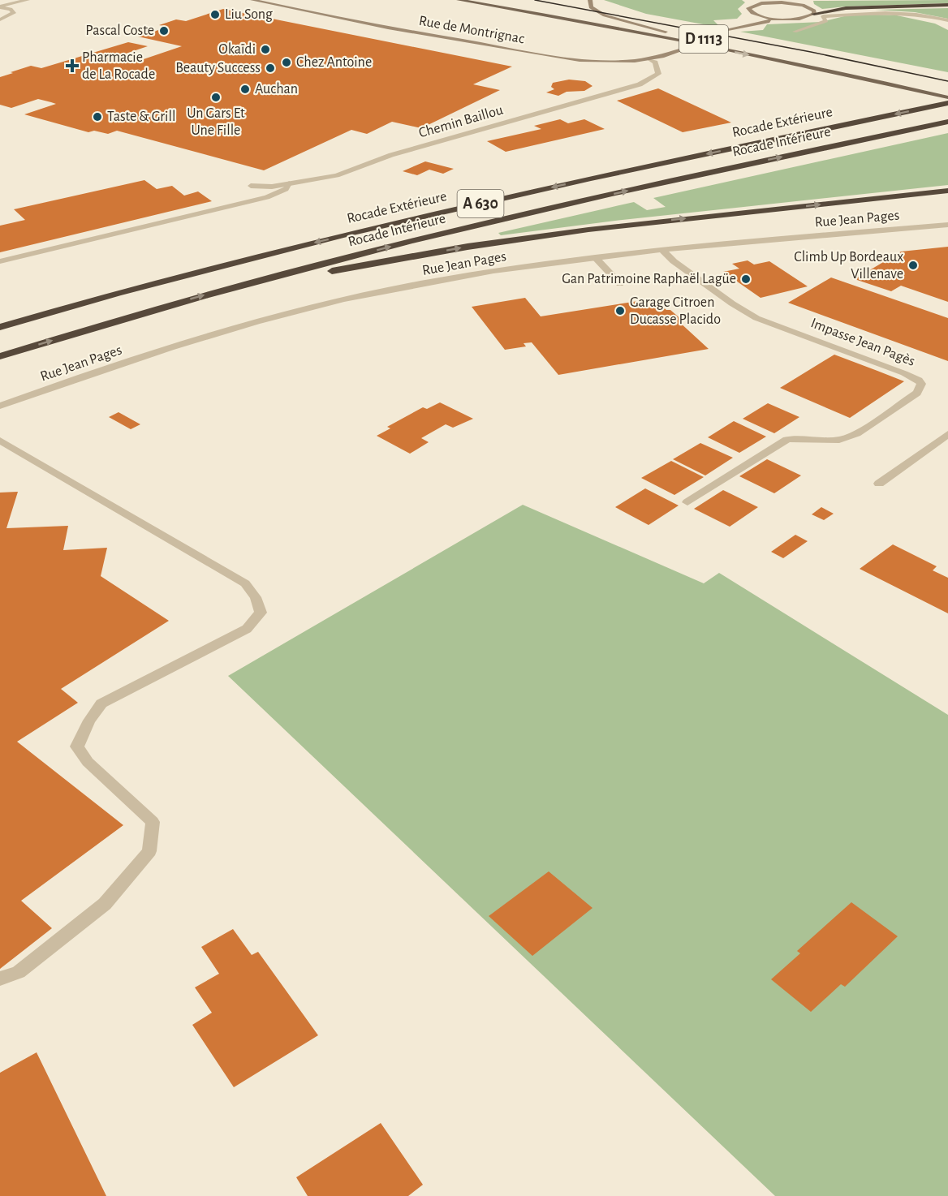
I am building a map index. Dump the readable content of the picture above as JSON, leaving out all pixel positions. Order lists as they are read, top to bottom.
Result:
{
  "streets": {
    "highway": ["Rocade Extérieure", "Rocade Intérieure", "A 630"],
    "main road": ["Rue de Montrignac", "D 1113"],
    "street": ["Chemin Baillou", "Rue Jean Pages", "Impasse Jean Pagès"]
  },
  "crossings": [
    ["Rue de Montrignac", "Chemin Baillou"],
    ["Rue Jean Pages", "Impasse Jean Pagès"]
  ],
  "places": {
    "other": [
      "Liu Song",
      "Pascal Coste",
      "Okaïdi",
      "Chez Antoine",
      "Beauty Success",
      "Auchan",
      "Un Gars Et Une Fille",
      "Taste & Grill",
      "Climb Up Bordeaux Villenave",
      "Gan Patrimoine Raphaël Lagüe",
      "Garage Citroen Ducasse Placido"
    ],
    "health": ["Pharmacie de La Rocade"]
  }
}
